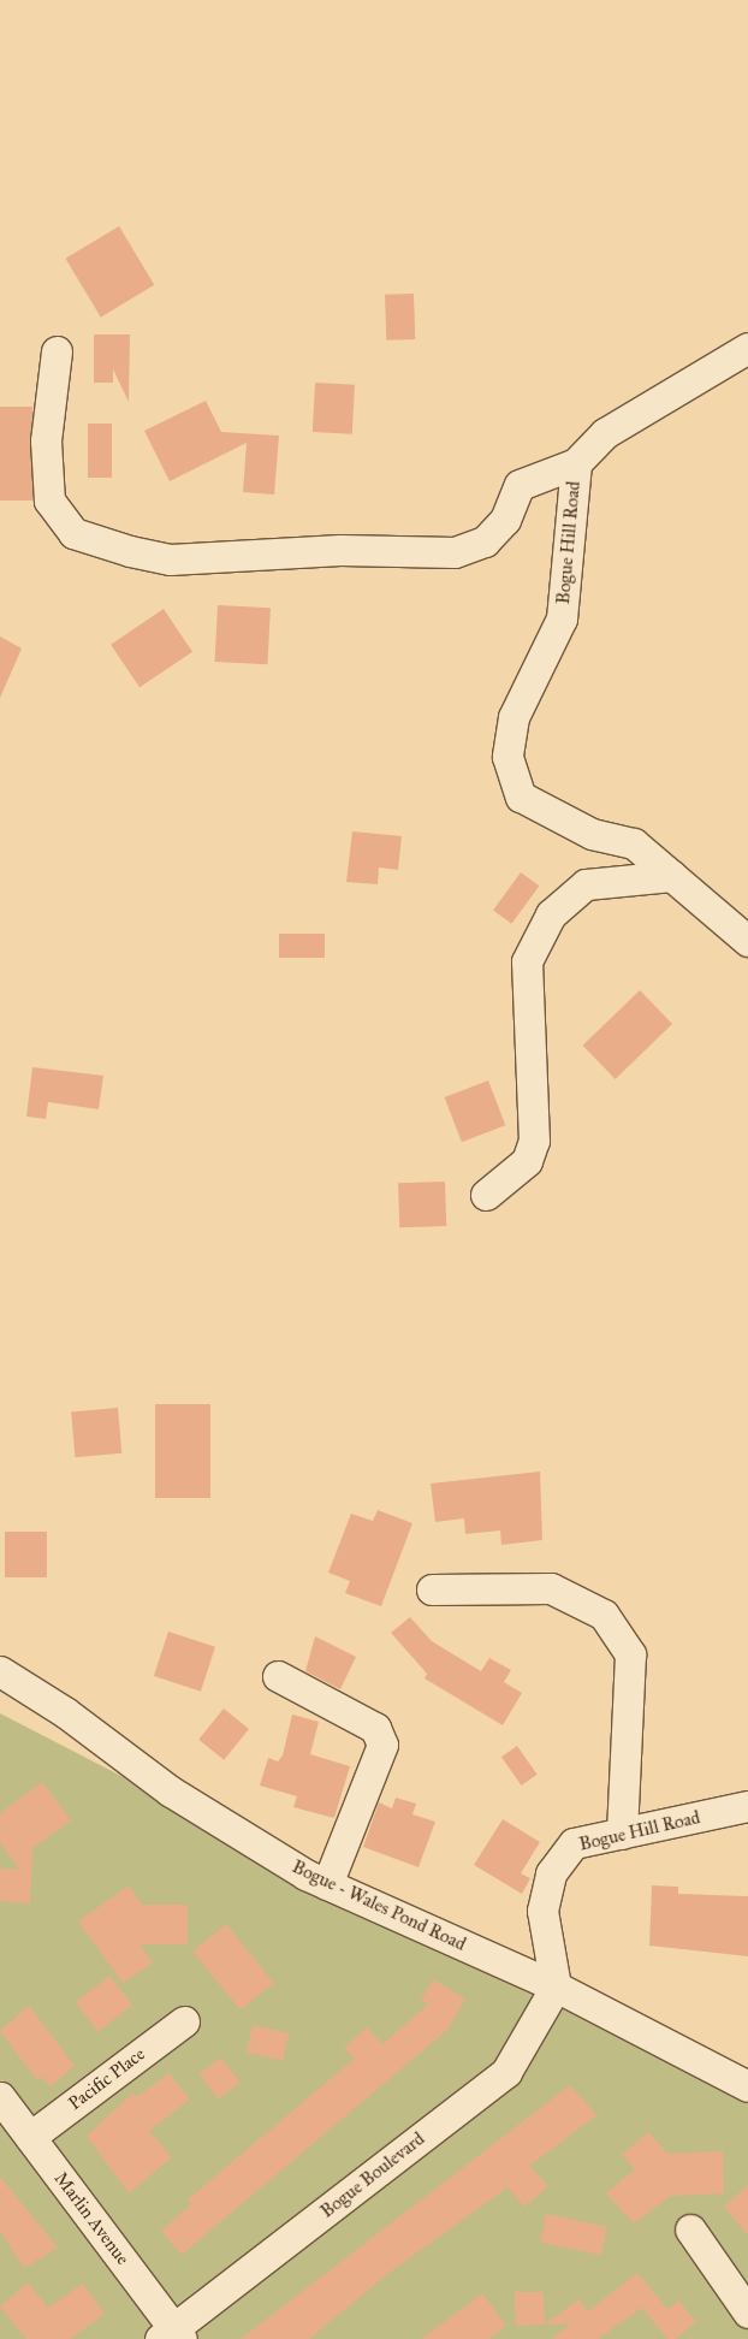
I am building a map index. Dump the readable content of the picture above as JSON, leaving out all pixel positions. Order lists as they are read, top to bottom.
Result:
{
  "streets": {
    "street": [
      "Bogue Hill Road",
      "Bogue - Wales Pond Road",
      "Pacific Place",
      "Bogue Boulevard",
      "Marlin Avenue"
    ]
  },
  "crossings": [
    ["Bogue Hill Road", "Bogue - Wales Pond Road"],
    ["Bogue Hill Road", "Bogue Boulevard"],
    ["Bogue - Wales Pond Road", "Bogue Boulevard"],
    ["Pacific Place", "Marlin Avenue"],
    ["Bogue Boulevard", "Marlin Avenue"]
  ]
}
